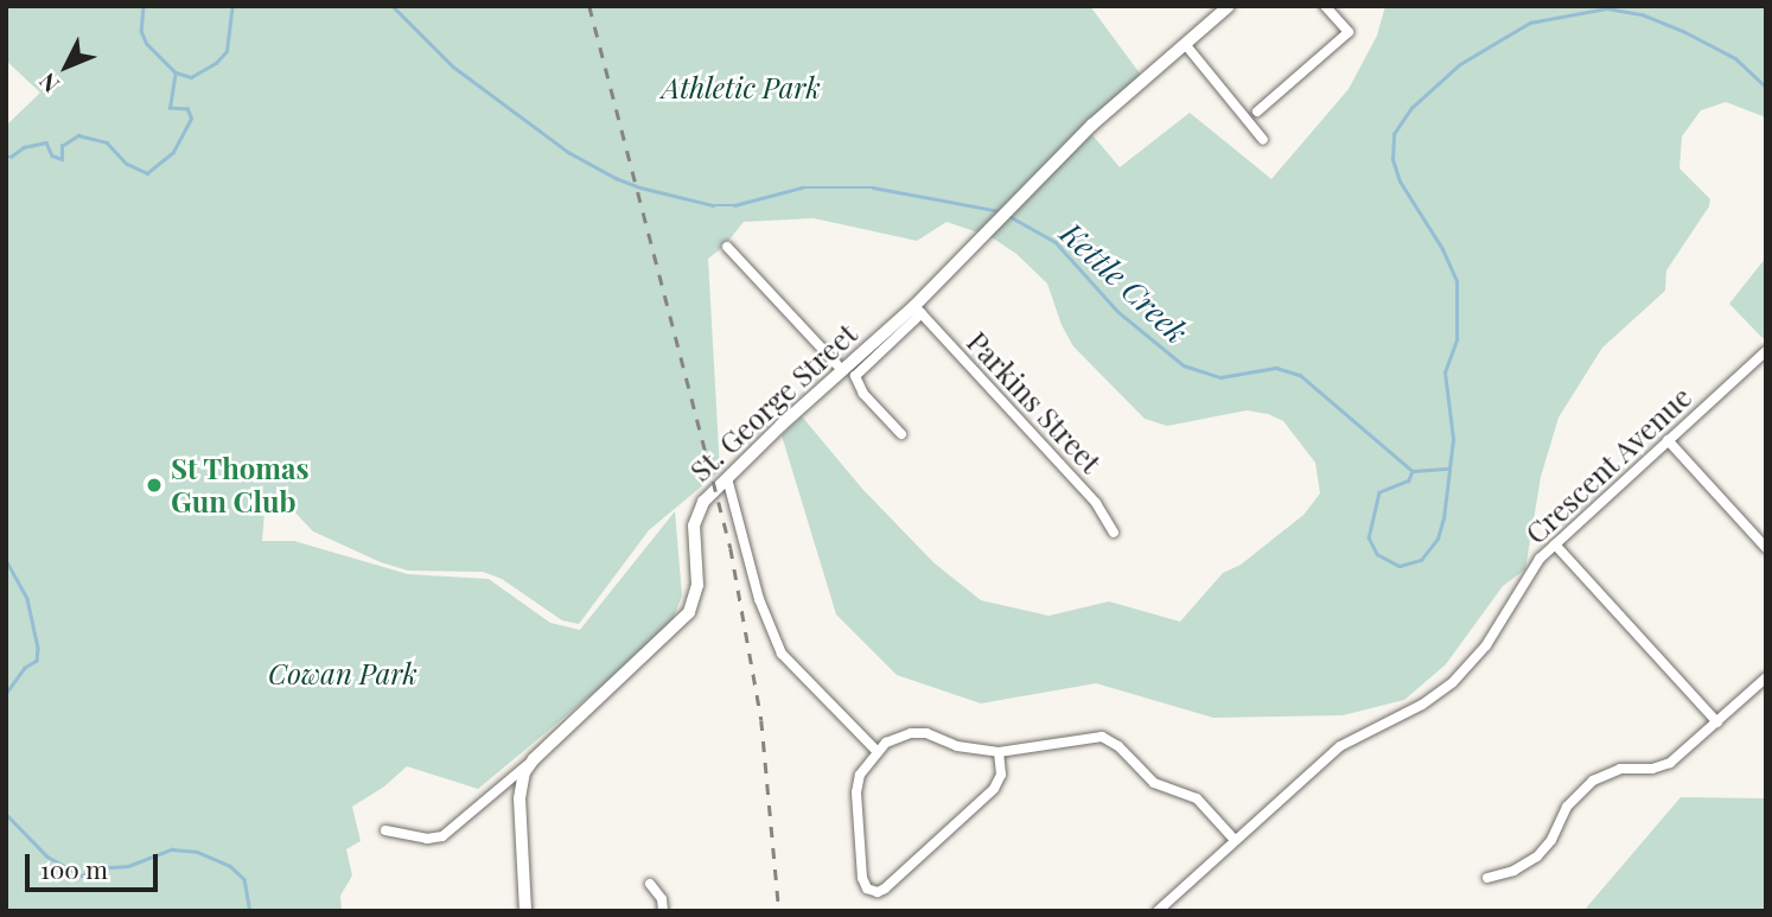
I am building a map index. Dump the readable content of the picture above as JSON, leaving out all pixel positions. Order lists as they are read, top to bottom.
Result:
{
  "streets": {
    "street": ["St. George Street", "Parkins Street", "Crescent Avenue"]
  },
  "crossings": [
    ["St. George Street", "Parkins Street"]
  ],
  "water": ["Kettle Creek"],
  "parks": ["Athletic Park", "Cowan Park"],
  "places": ["St Thomas Gun Club"],
  "scale_bar": "100 m",
  "north": "bottom left"
}
